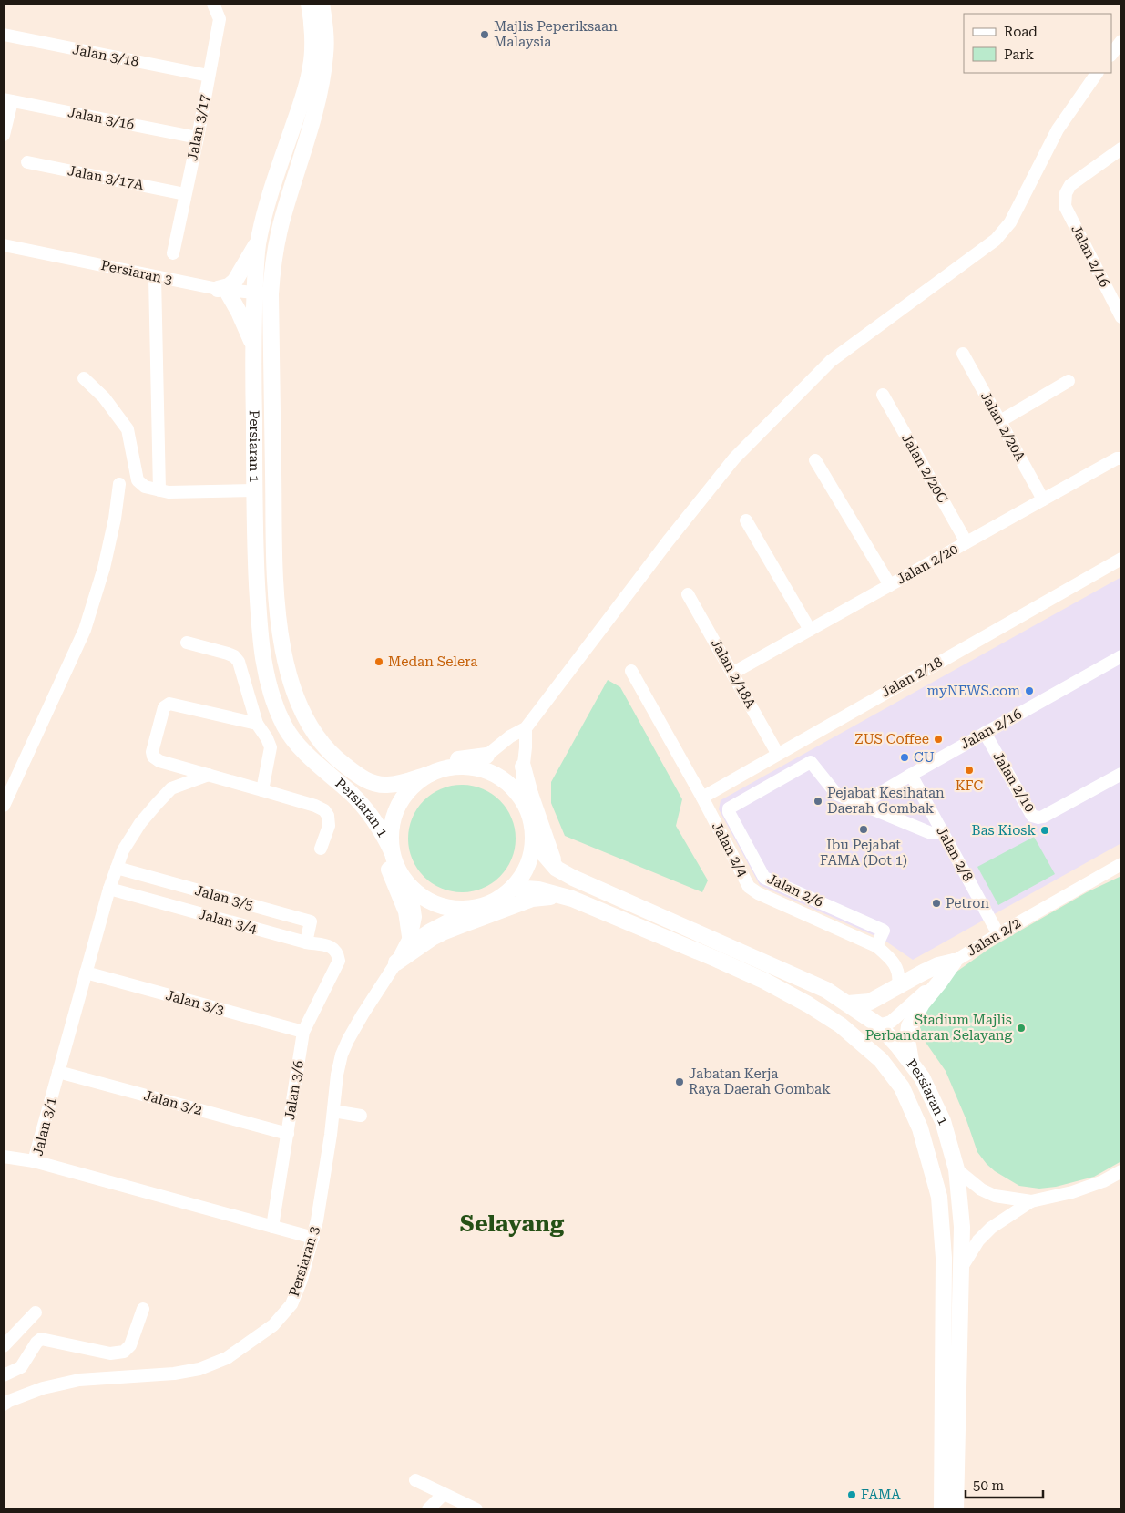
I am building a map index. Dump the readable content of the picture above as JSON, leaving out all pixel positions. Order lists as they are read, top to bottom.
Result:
{
  "streets": {
    "main road": ["Persiaran 1"],
    "street": [
      "Jalan 3/18",
      "Jalan 3/16",
      "Jalan 3/17",
      "Jalan 3/17A",
      "Jalan 2/16",
      "Persiaran 3",
      "Jalan 2/20A",
      "Jalan 2/20C",
      "Jalan 2/20",
      "Jalan 2/18A",
      "Jalan 2/18",
      "Jalan 2/10",
      "Jalan 2/4",
      "Jalan 2/8",
      "Jalan 2/6",
      "Jalan 3/5",
      "Jalan 3/4",
      "Jalan 2/2",
      "Jalan 3/3",
      "Jalan 3/6",
      "Jalan 3/2",
      "Jalan 3/1"
    ]
  },
  "crossings": [
    ["Jalan 3/18", "Jalan 3/17"],
    ["Jalan 3/16", "Jalan 3/17"],
    ["Jalan 3/17", "Jalan 3/17A"],
    ["Jalan 2/16", "Jalan 2/10"],
    ["Jalan 2/16", "Jalan 2/8"],
    ["Jalan 2/16", "Jalan 2/6"],
    ["Persiaran 3", "Persiaran 1"],
    ["Persiaran 3", "Jalan 3/1"],
    ["Jalan 2/20A", "Jalan 2/20"],
    ["Persiaran 1", "Jalan 2/2"],
    ["Jalan 2/20C", "Jalan 2/20"],
    ["Jalan 2/20", "Jalan 2/18A"],
    ["Jalan 2/18A", "Jalan 2/18"],
    ["Jalan 2/18", "Jalan 2/4"],
    ["Jalan 2/4", "Jalan 2/6"],
    ["Jalan 2/8", "Jalan 2/2"],
    ["Jalan 3/5", "Jalan 3/4"],
    ["Jalan 3/5", "Jalan 3/1"],
    ["Jalan 3/4", "Jalan 3/6"],
    ["Jalan 3/4", "Jalan 3/1"],
    ["Jalan 3/3", "Jalan 3/6"],
    ["Jalan 3/3", "Jalan 3/1"],
    ["Jalan 3/6", "Jalan 3/2"],
    ["Jalan 3/6", "Jalan 3/1"],
    ["Jalan 3/2", "Jalan 3/1"]
  ],
  "districts": ["Selayang"],
  "places": [
    "Majlis Peperiksaan Malaysia",
    "Medan Selera",
    "myNEWS.com",
    "ZUS Coffee",
    "CU",
    "KFC",
    "Pejabat Kesihatan Daerah Gombak",
    "Ibu Pejabat FAMA (Dot 1)",
    "Bas Kiosk",
    "Petron",
    "Stadium Majlis Perbandaran Selayang",
    "Jabatan Kerja Raya Daerah Gombak",
    "FAMA"
  ],
  "legend": ["Road", "Park"],
  "scale_bar": "50 m"
}
